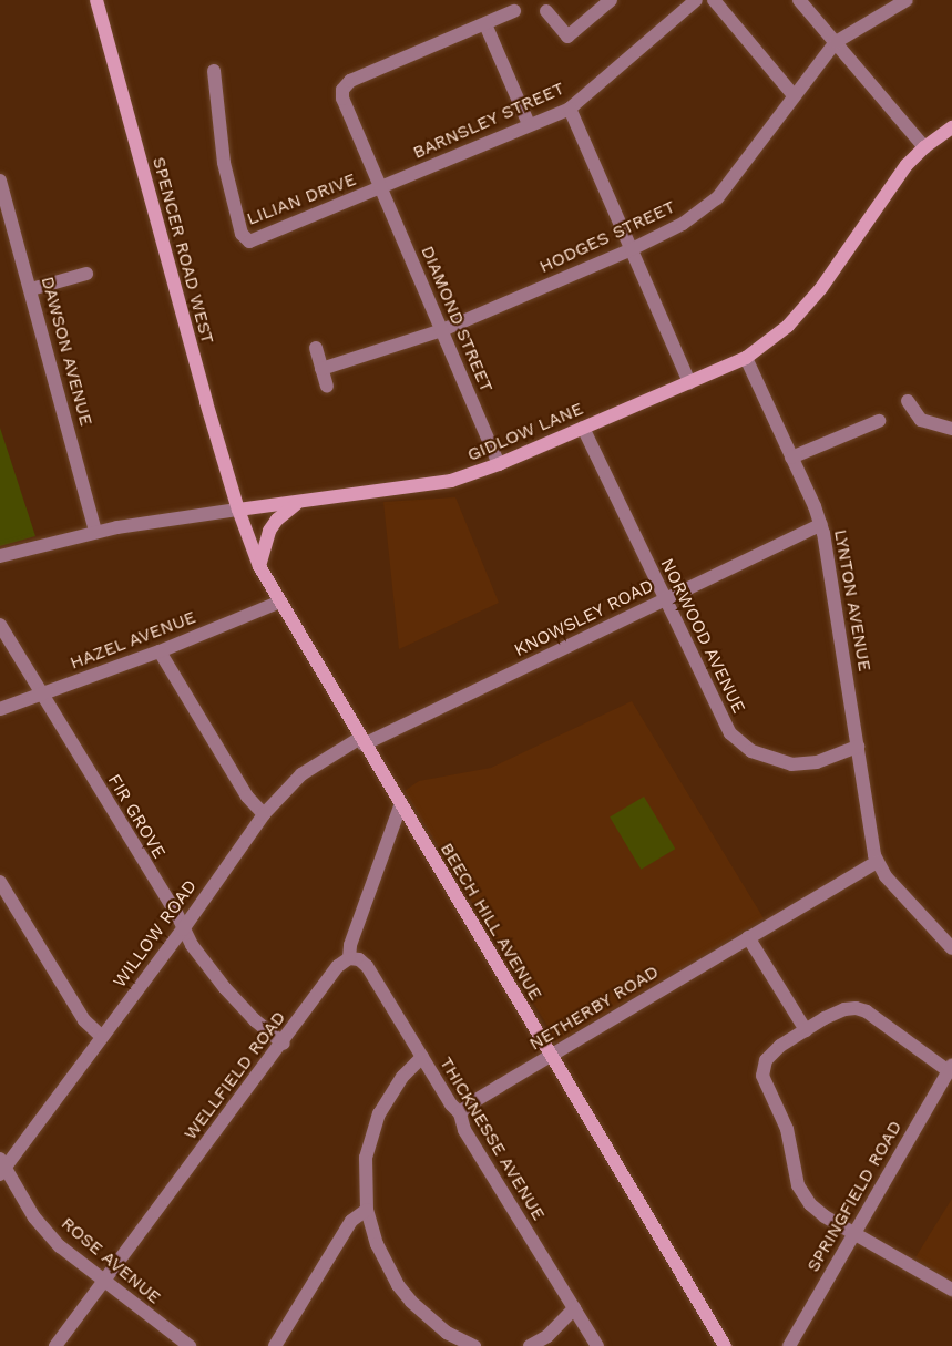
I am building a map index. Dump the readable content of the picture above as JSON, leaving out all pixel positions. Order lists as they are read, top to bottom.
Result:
{
  "streets": {
    "street": [
      "BARNSLEY STREET",
      "LILIAN DRIVE",
      "HODGES STREET",
      "SPENCER ROAD WEST",
      "DIAMOND STREET",
      "DAWSON AVENUE",
      "GIDLOW LANE",
      "LYNTON AVENUE",
      "KNOWSLEY ROAD",
      "NORWOOD AVENUE",
      "HAZEL AVENUE",
      "FIR GROVE",
      "BEECH HILL AVENUE",
      "WILLOW ROAD",
      "NETHERBY ROAD",
      "WELLFIELD ROAD",
      "THICKNESSE AVENUE",
      "SPRINGFIELD ROAD",
      "ROSE AVENUE"
    ]
  },
  "crossings": [
    ["BARNSLEY STREET", "LILIAN DRIVE"],
    ["BARNSLEY STREET", "DIAMOND STREET"],
    ["LILIAN DRIVE", "DIAMOND STREET"],
    ["HODGES STREET", "DIAMOND STREET"],
    ["SPENCER ROAD WEST", "GIDLOW LANE"],
    ["SPENCER ROAD WEST", "BEECH HILL AVENUE"],
    ["DIAMOND STREET", "GIDLOW LANE"],
    ["DAWSON AVENUE", "GIDLOW LANE"],
    ["GIDLOW LANE", "LYNTON AVENUE"],
    ["GIDLOW LANE", "NORWOOD AVENUE"],
    ["GIDLOW LANE", "BEECH HILL AVENUE"],
    ["LYNTON AVENUE", "KNOWSLEY ROAD"],
    ["LYNTON AVENUE", "NORWOOD AVENUE"],
    ["LYNTON AVENUE", "NETHERBY ROAD"],
    ["KNOWSLEY ROAD", "NORWOOD AVENUE"],
    ["KNOWSLEY ROAD", "BEECH HILL AVENUE"],
    ["KNOWSLEY ROAD", "WILLOW ROAD"],
    ["HAZEL AVENUE", "FIR GROVE"],
    ["HAZEL AVENUE", "BEECH HILL AVENUE"],
    ["FIR GROVE", "WILLOW ROAD"],
    ["FIR GROVE", "WELLFIELD ROAD"],
    ["BEECH HILL AVENUE", "WILLOW ROAD"],
    ["BEECH HILL AVENUE", "NETHERBY ROAD"],
    ["BEECH HILL AVENUE", "WELLFIELD ROAD"],
    ["WILLOW ROAD", "ROSE AVENUE"],
    ["NETHERBY ROAD", "THICKNESSE AVENUE"],
    ["WELLFIELD ROAD", "THICKNESSE AVENUE"],
    ["WELLFIELD ROAD", "ROSE AVENUE"]
  ]
}
